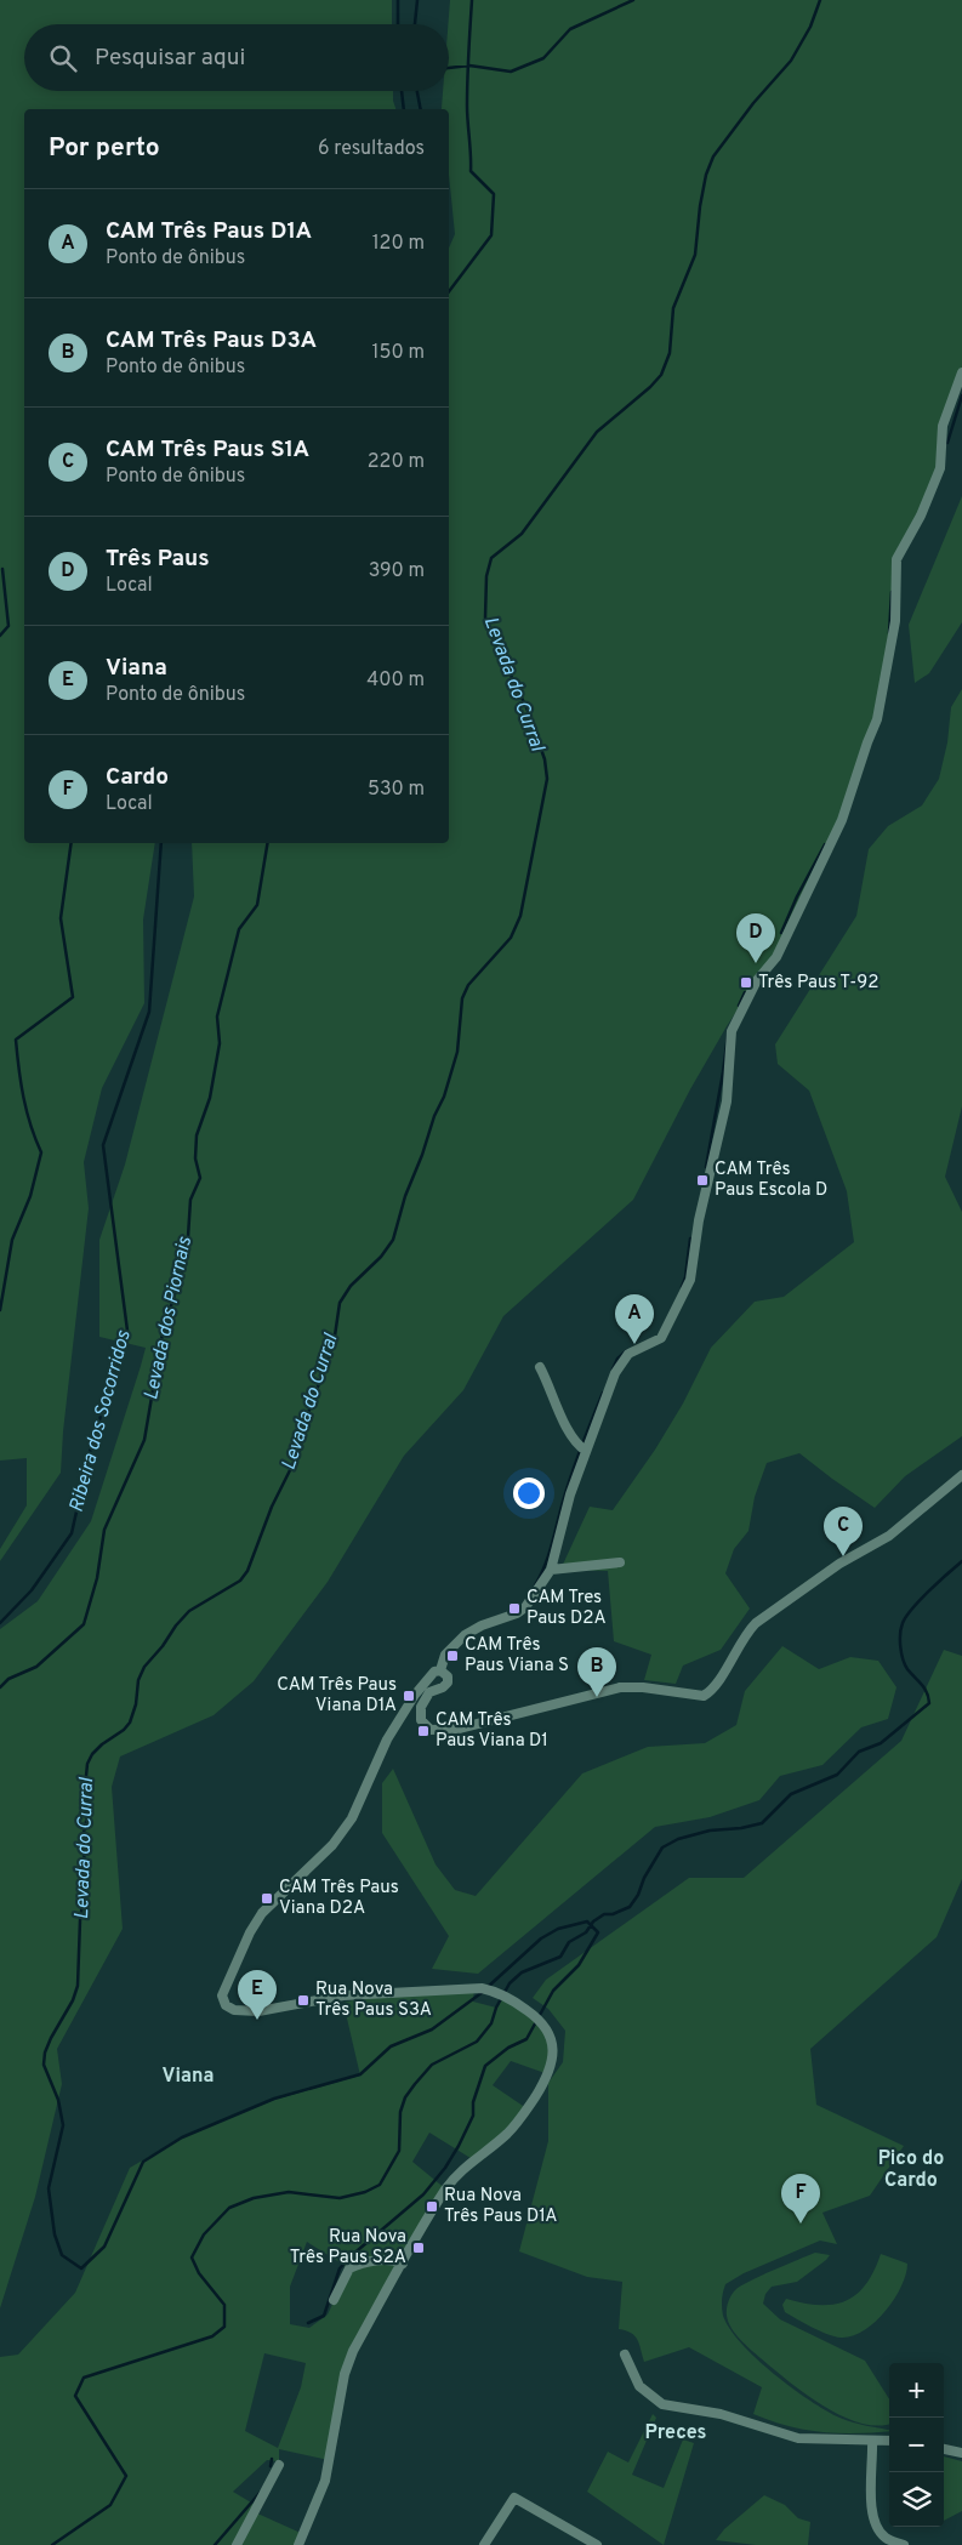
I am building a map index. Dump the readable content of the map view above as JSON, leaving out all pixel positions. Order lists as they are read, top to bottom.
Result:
{
  "districts": ["Viana", "Pico do Cardo", "Preces"],
  "water": ["Levada do Curral", "Levada dos Piornais", "Ribeira dos Socorridos"],
  "places": {
    "transit": [
      "Três Paus T-92",
      "CAM Três Paus Escola D",
      "CAM Tres Paus D2A",
      "CAM Três Paus Viana S",
      "CAM Três Paus Viana D1A",
      "CAM Três Paus Viana D1",
      "CAM Três Paus Viana D2A",
      "Rua Nova Três Paus S3A",
      "Rua Nova Três Paus D1A",
      "Rua Nova Três Paus S2A"
    ]
  },
  "page": {
    "search": "Pesquisar aqui",
    "heading": ["Por perto", "6 resultados"],
    "list": [
      {
        "mark": "A",
        "name": "CAM Três Paus D1A",
        "note": "Ponto de ônibus",
        "value": "120 m"
      },
      {
        "mark": "B",
        "name": "CAM Três Paus D3A",
        "note": "Ponto de ônibus",
        "value": "150 m"
      },
      {
        "mark": "C",
        "name": "CAM Três Paus S1A",
        "note": "Ponto de ônibus",
        "value": "220 m"
      },
      {
        "mark": "D",
        "name": "Três Paus",
        "note": "Local",
        "value": "390 m"
      },
      {
        "mark": "E",
        "name": "Viana",
        "note": "Ponto de ônibus",
        "value": "400 m"
      },
      {
        "mark": "F",
        "name": "Cardo",
        "note": "Local",
        "value": "530 m"
      }
    ],
    "pins": [
      "D",
      "A",
      "C",
      "B",
      "E",
      "F"
    ],
    "map_buttons": ["+", "−"]
  }
}
